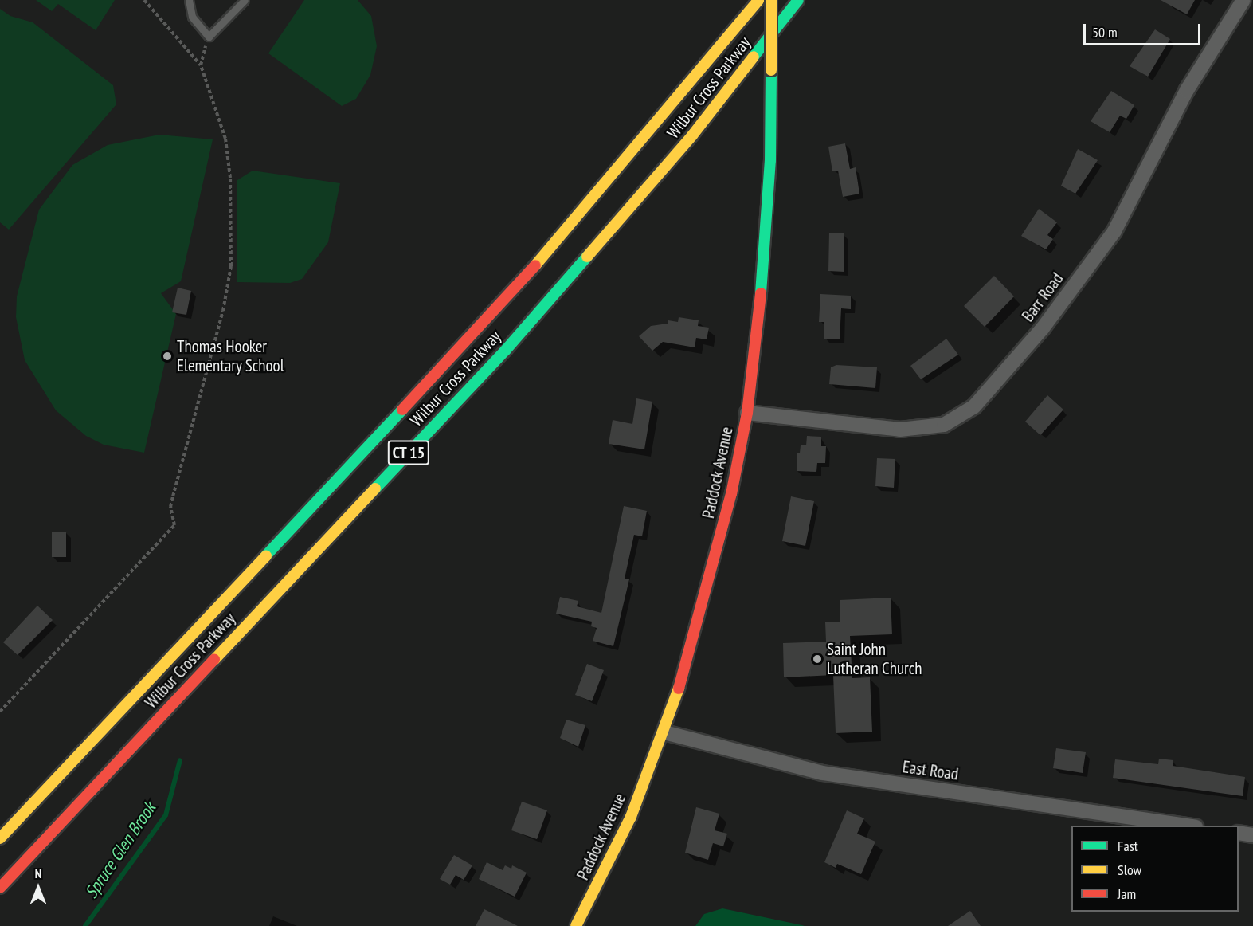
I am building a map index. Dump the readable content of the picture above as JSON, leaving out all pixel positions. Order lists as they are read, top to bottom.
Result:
{
  "streets": {
    "main road": ["Wilbur Cross Parkway", "CT 15", "Paddock Avenue"],
    "street": ["Barr Road", "East Road"]
  },
  "crossings": [
    ["Barr Road", "Paddock Avenue"],
    ["Paddock Avenue", "East Road"]
  ],
  "water": ["Spruce Glen Brook"],
  "places": ["Thomas Hooker Elementary School", "Saint John Lutheran Church"],
  "legend": ["Fast", "Slow", "Jam"],
  "scale_bar": "50 m",
  "north": "top"
}
